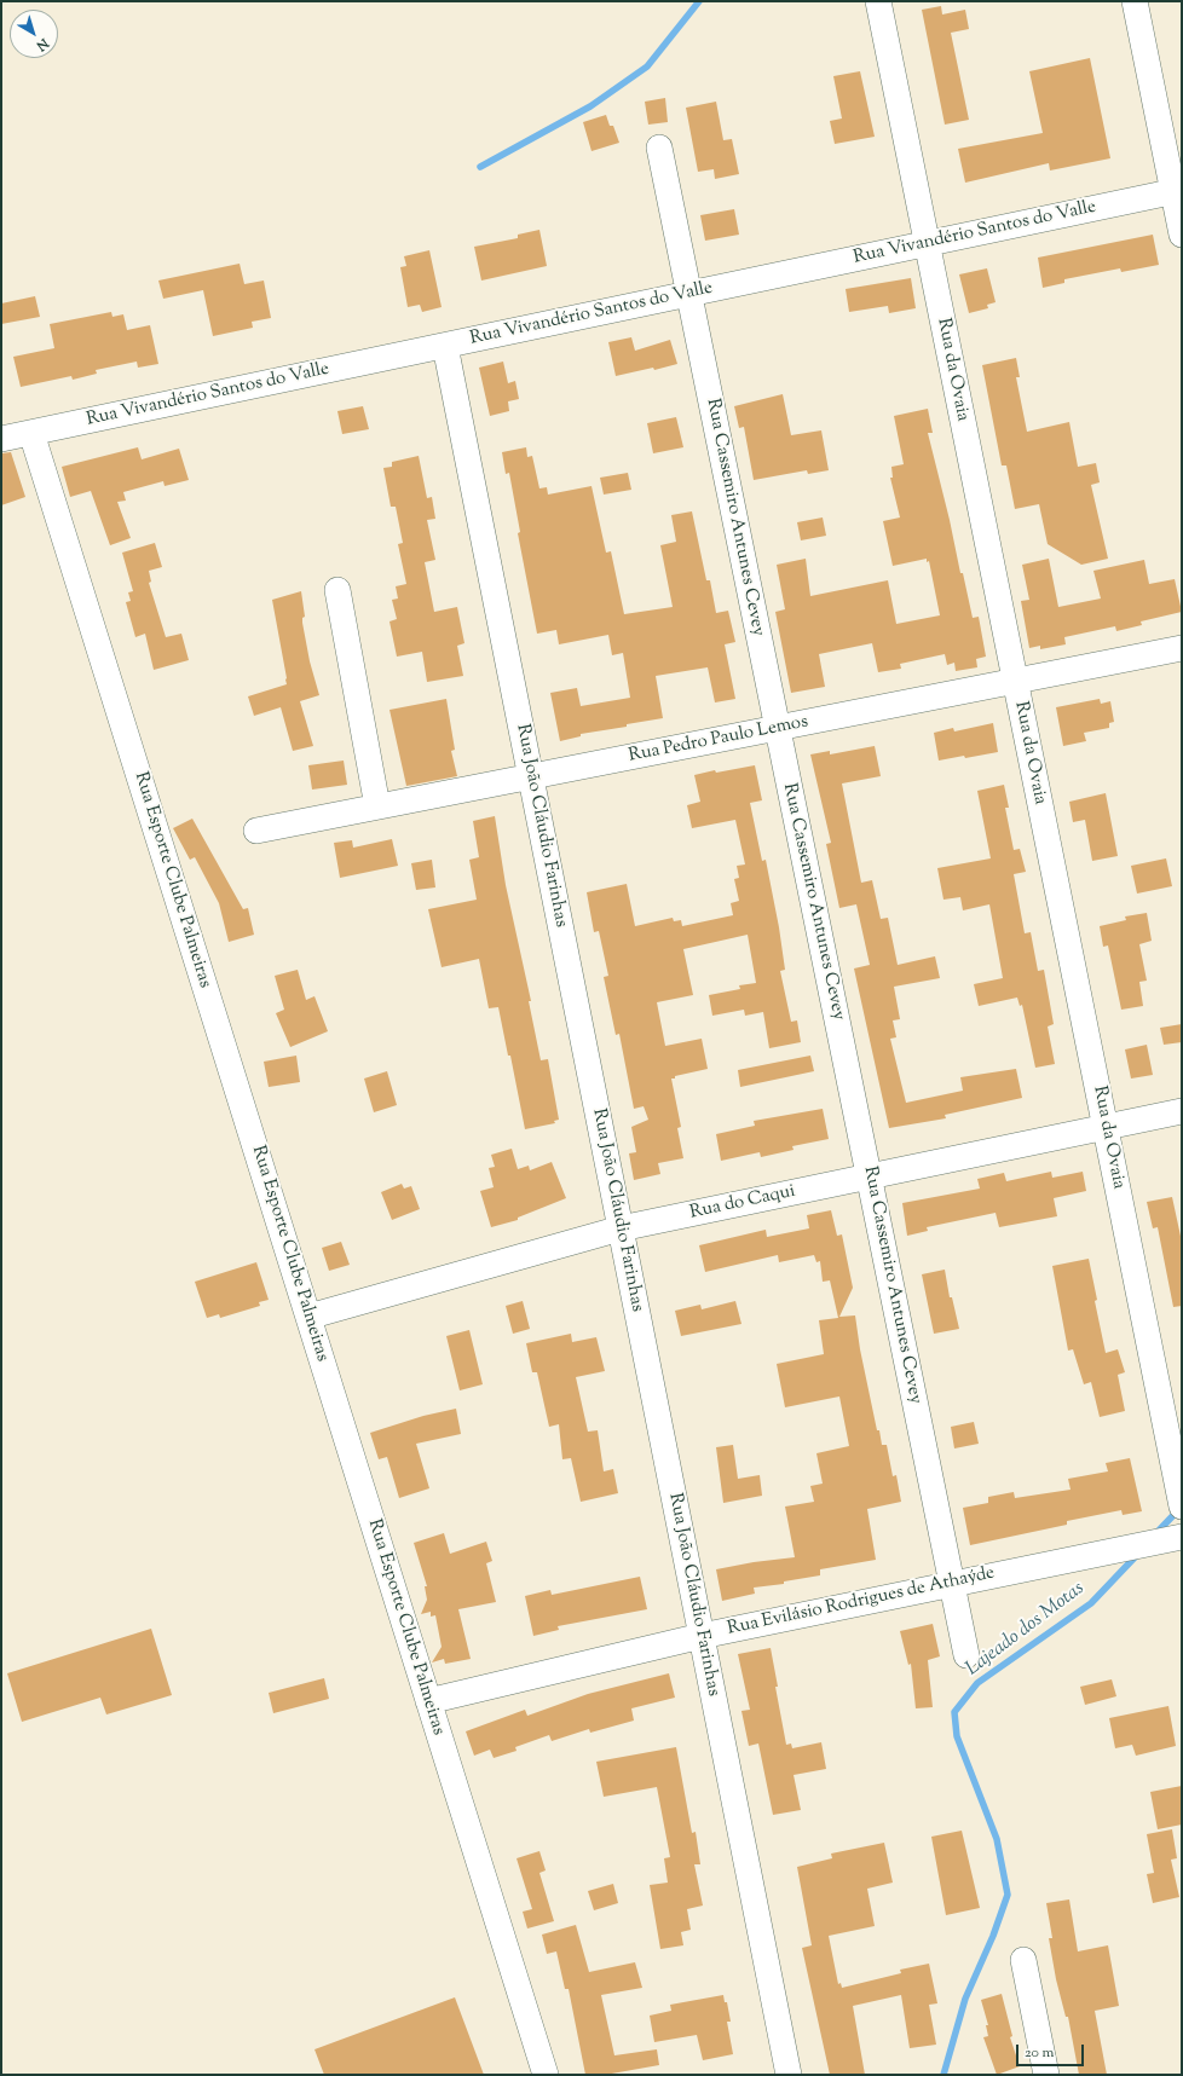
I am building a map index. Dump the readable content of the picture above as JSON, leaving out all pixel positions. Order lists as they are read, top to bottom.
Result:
{
  "streets": {
    "street": [
      "Rua Vivandério Santos do Valle",
      "Rua da Ovaia",
      "Rua Cassemiro Antunes Cevey",
      "Rua Pedro Paulo Lemos",
      "Rua João Cláudio Farinhas",
      "Rua Esporte Clube Palmeiras",
      "Rua do Caqui",
      "Rua Evilásio Rodrigues de Athaýde"
    ]
  },
  "crossings": [
    ["Rua Vivandério Santos do Valle", "Rua da Ovaia"],
    ["Rua Vivandério Santos do Valle", "Rua Cassemiro Antunes Cevey"],
    ["Rua Vivandério Santos do Valle", "Rua João Cláudio Farinhas"],
    ["Rua Vivandério Santos do Valle", "Rua Esporte Clube Palmeiras"],
    ["Rua da Ovaia", "Rua Pedro Paulo Lemos"],
    ["Rua da Ovaia", "Rua do Caqui"],
    ["Rua Cassemiro Antunes Cevey", "Rua Pedro Paulo Lemos"],
    ["Rua Cassemiro Antunes Cevey", "Rua do Caqui"],
    ["Rua Cassemiro Antunes Cevey", "Rua Evilásio Rodrigues de Athaýde"],
    ["Rua Pedro Paulo Lemos", "Rua João Cláudio Farinhas"],
    ["Rua João Cláudio Farinhas", "Rua do Caqui"],
    ["Rua João Cláudio Farinhas", "Rua Evilásio Rodrigues de Athaýde"],
    ["Rua Esporte Clube Palmeiras", "Rua do Caqui"],
    ["Rua Esporte Clube Palmeiras", "Rua Evilásio Rodrigues de Athaýde"]
  ],
  "water": ["Lajeado dos Motas"],
  "scale_bar": "20 m",
  "north": "bottom right"
}
